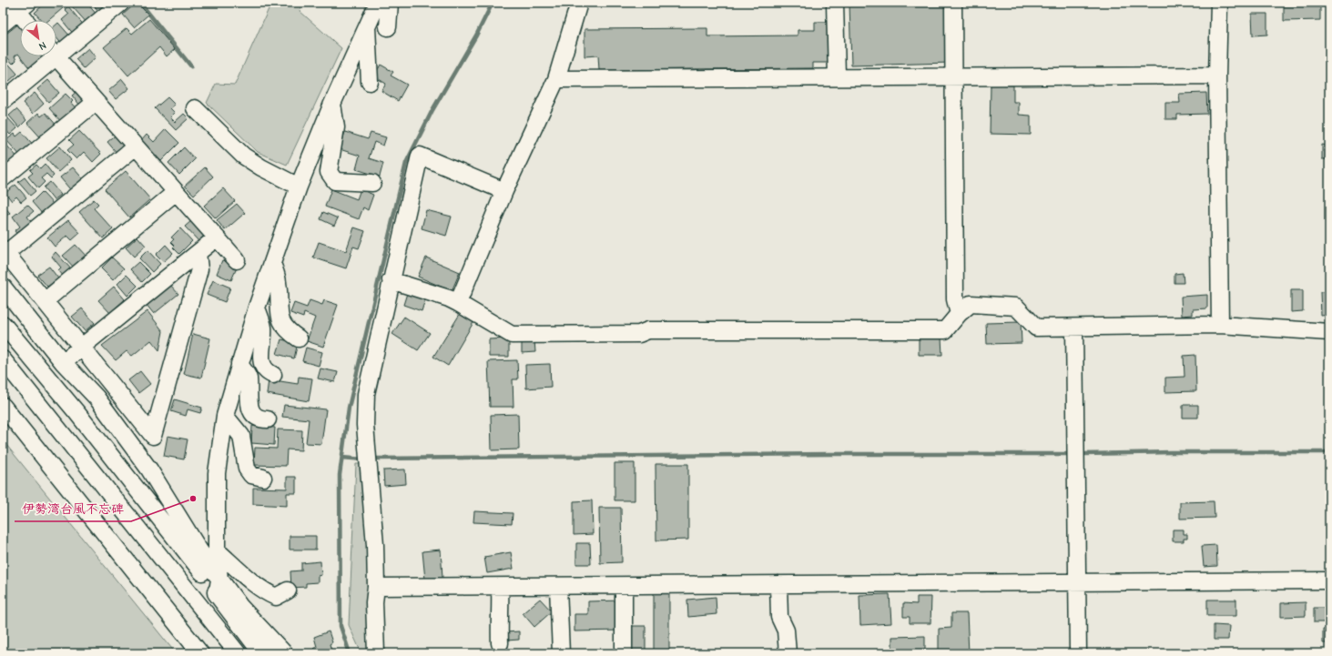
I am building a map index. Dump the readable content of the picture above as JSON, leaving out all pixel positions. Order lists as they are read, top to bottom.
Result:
{
  "places": ["伊勢湾台風不忘碑"],
  "north": "bottom right"
}
